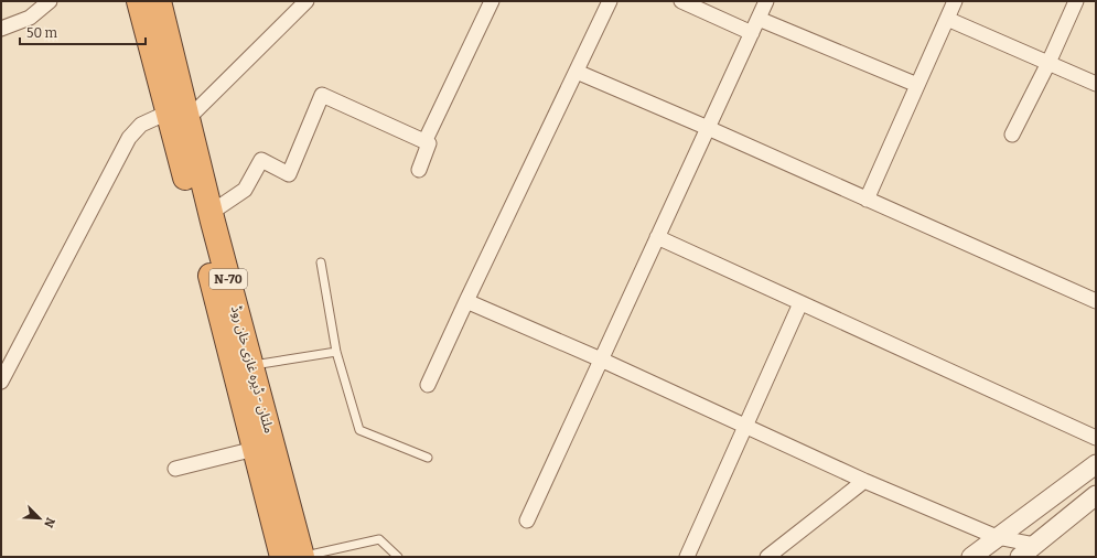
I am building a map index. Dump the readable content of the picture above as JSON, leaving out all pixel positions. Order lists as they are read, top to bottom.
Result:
{
  "streets": {
    "highway": ["N-70", "ملتان - ڈیرہ غازی خان روڈ"]
  },
  "scale_bar": "50 m",
  "north": "bottom right"
}
